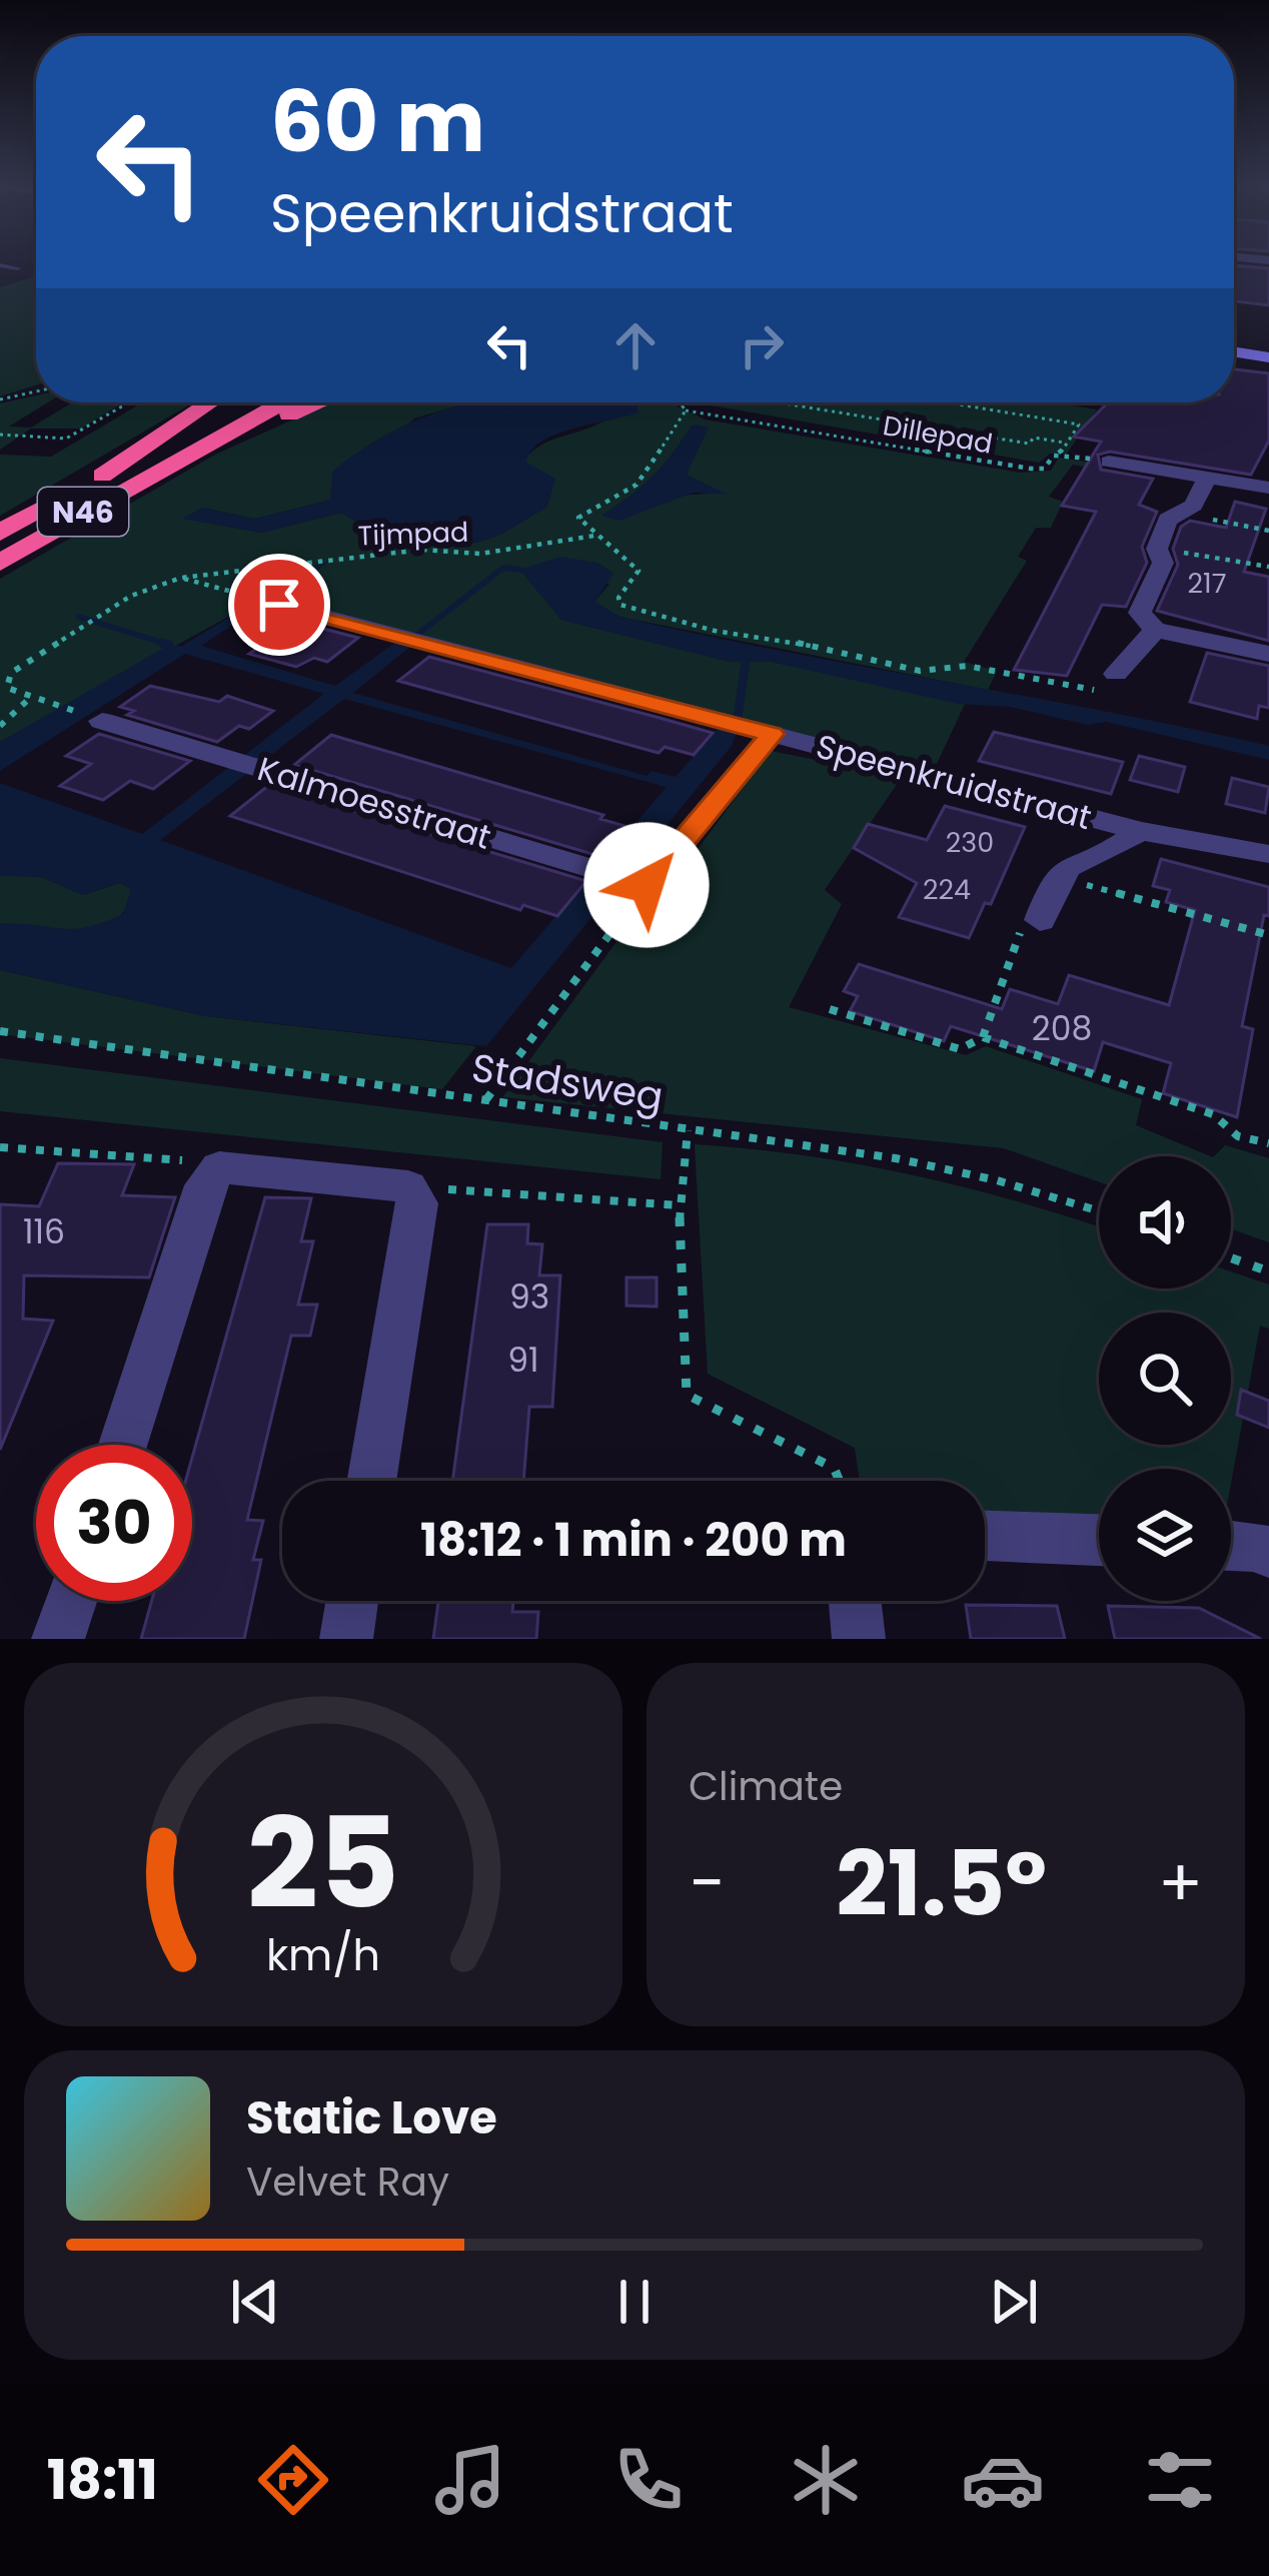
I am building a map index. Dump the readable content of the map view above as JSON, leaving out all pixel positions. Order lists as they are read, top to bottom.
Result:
{
  "streets": {
    "highway": ["N46"],
    "street": ["Speenkruidstraat", "Kalmoesstraat"],
    "path": ["Dillepad", "Tijmpad", "Stadsweg"]
  },
  "house_numbers": [
    "217",
    "230",
    "224",
    "208",
    "116",
    "93",
    "91"
  ],
  "page": {
    "turn": ["60 m", "Speenkruidstraat"],
    "limit": "30",
    "trip": "18:12 · 1 min · 200 m",
    "tile": "Climate",
    "heat": ["−", "21.5°", "+"],
    "song": ["Static Love", "Velvet Ray"],
    "tabs": "18:11",
    "gauge": ["25", "km/h"]
  }
}
